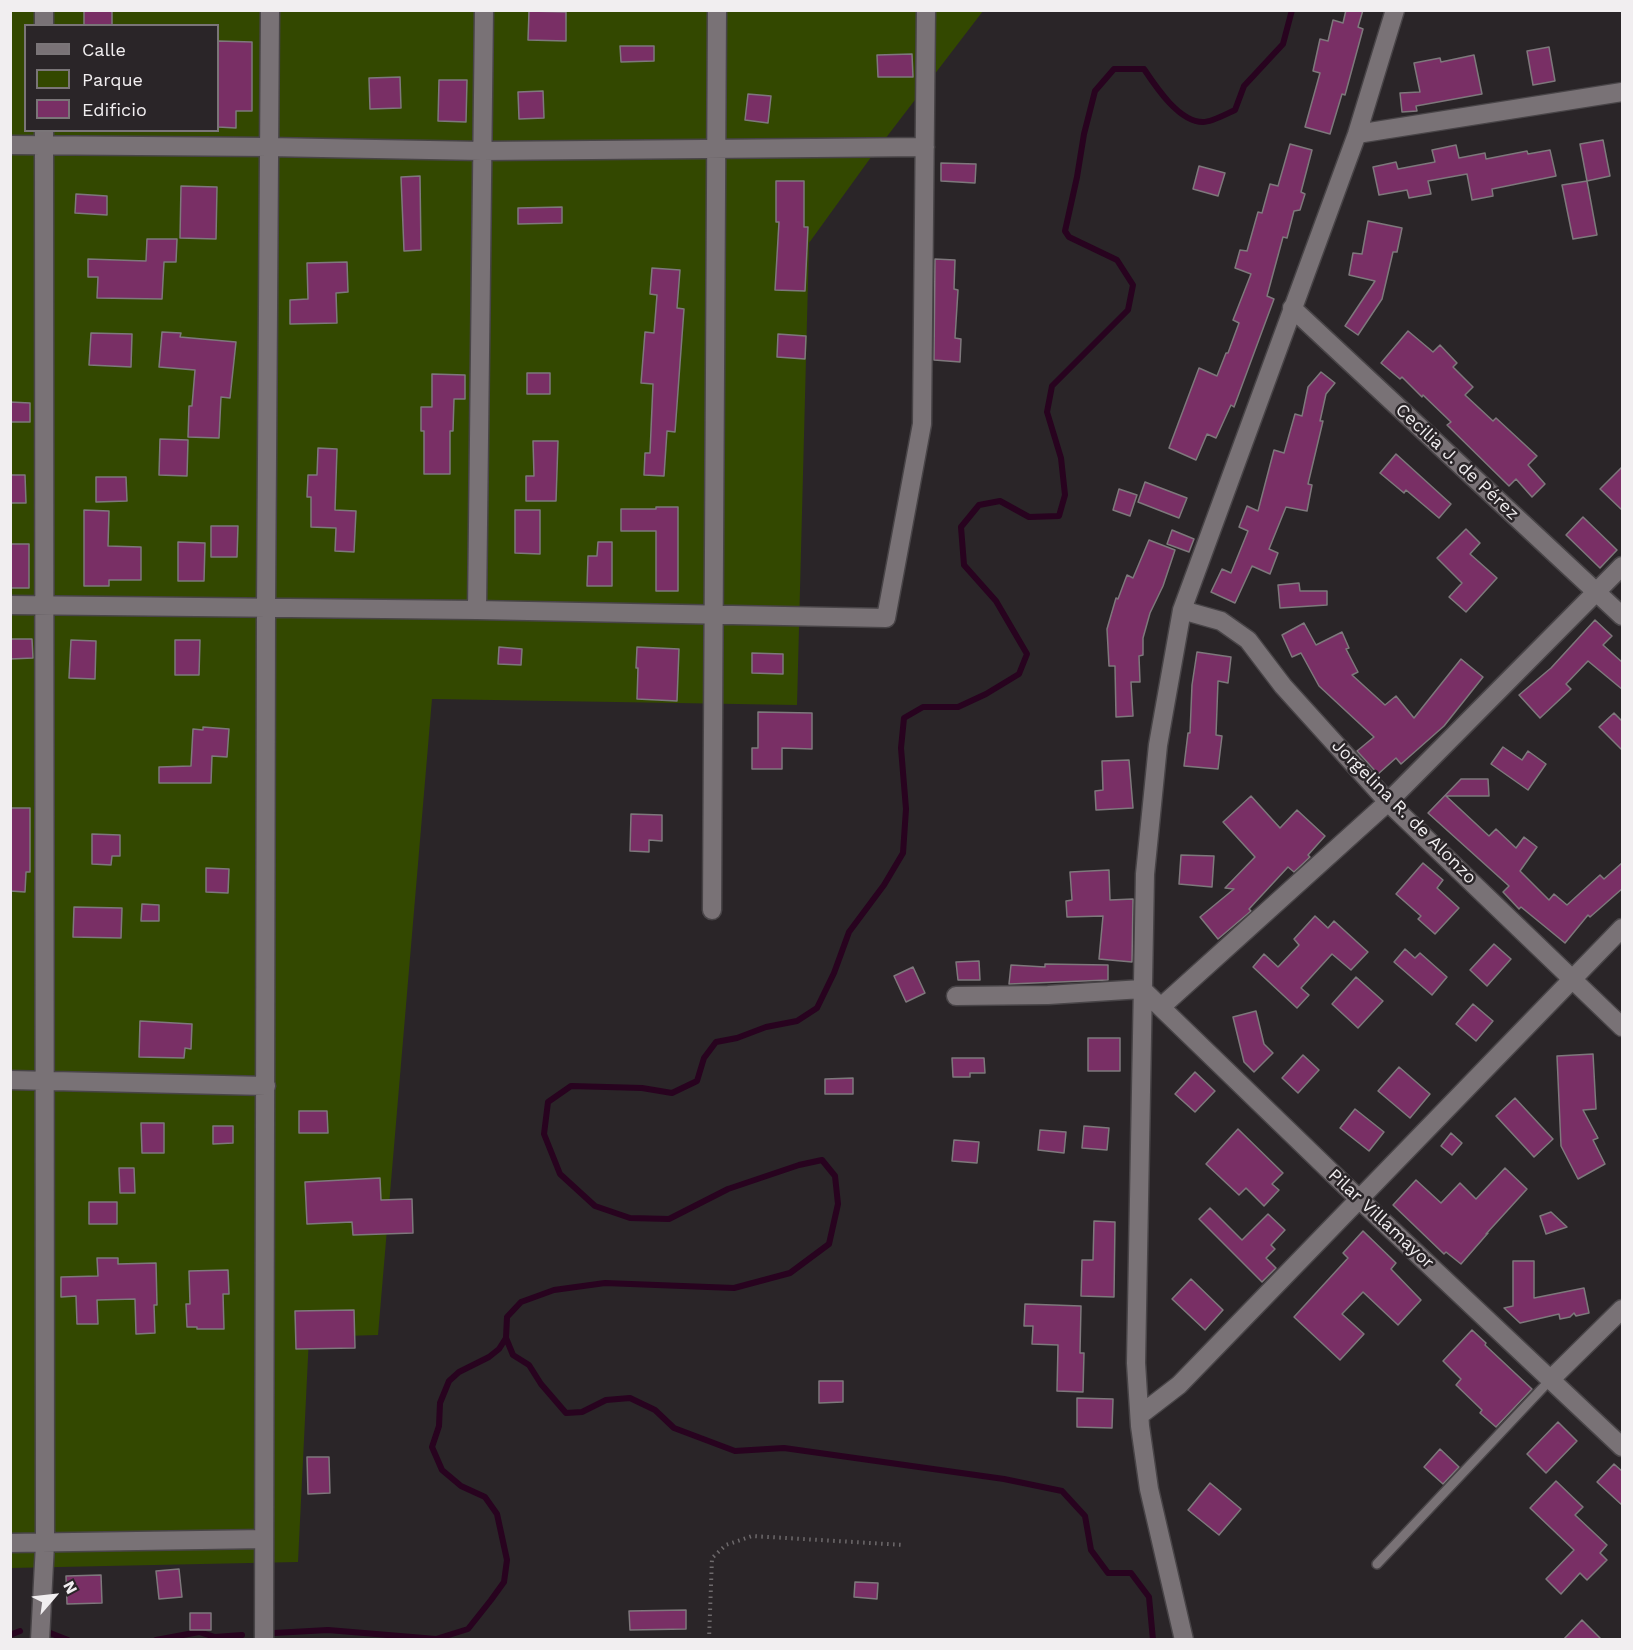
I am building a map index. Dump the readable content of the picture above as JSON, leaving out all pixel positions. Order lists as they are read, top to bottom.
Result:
{
  "streets": {
    "street": ["Cecilia J. de Pérez", "Jorgelina R. de Alonzo", "Pilar Villamayor"]
  },
  "legend": ["Calle", "Parque", "Edificio"],
  "north": "top right"
}
